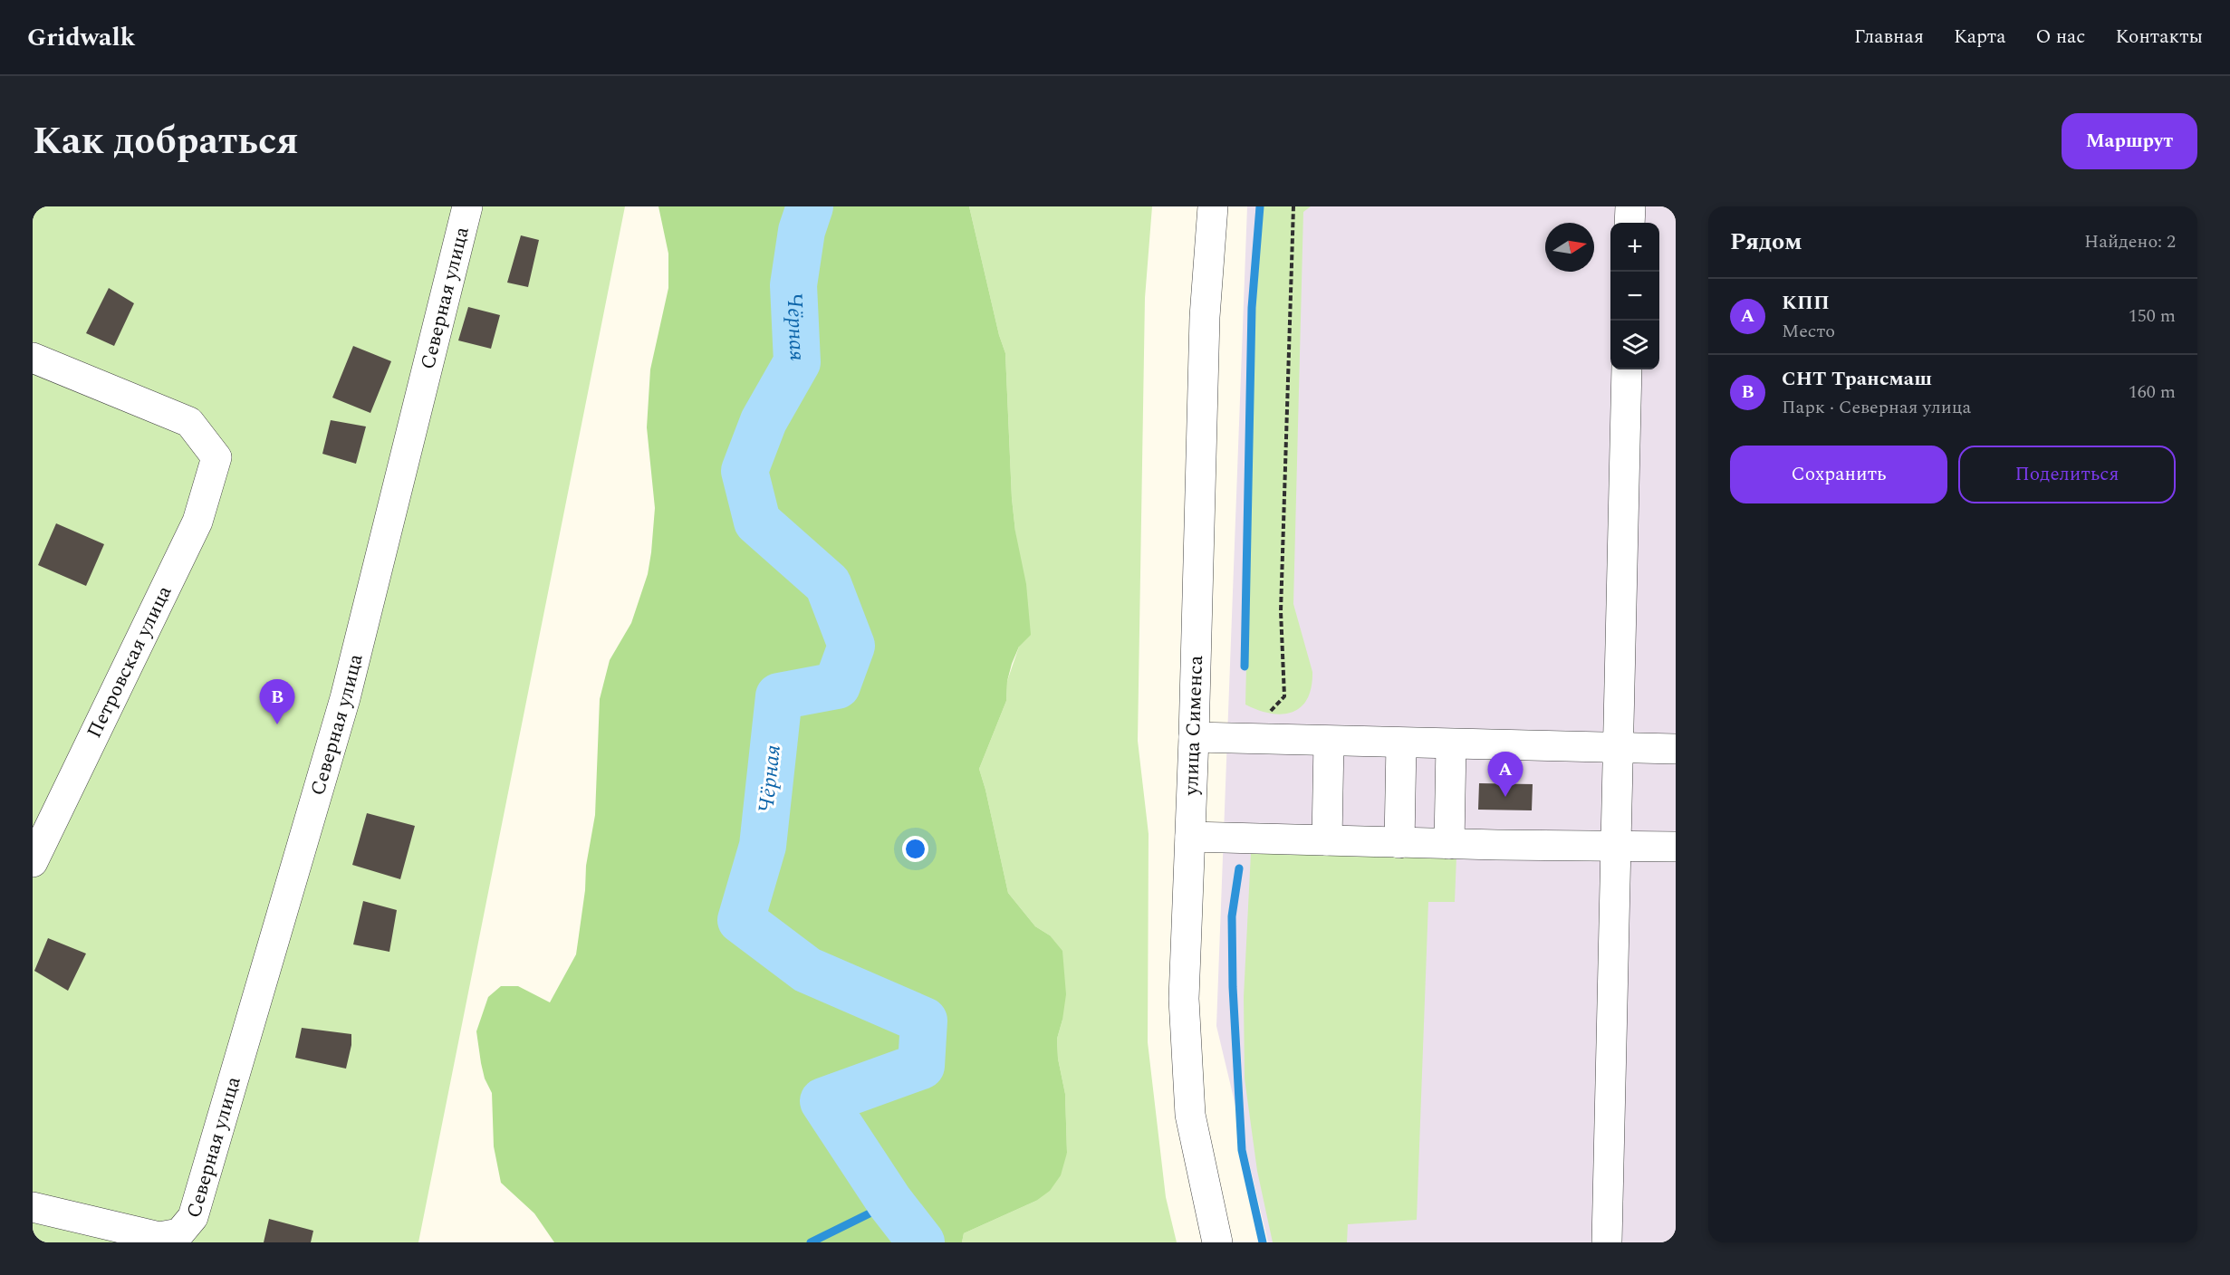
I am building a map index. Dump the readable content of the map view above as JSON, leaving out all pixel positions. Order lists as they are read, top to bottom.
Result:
{
  "streets": {
    "street": ["Северная улица", "Петровская улица", "улица Сименса"]
  },
  "water": ["Чёрная"],
  "north": "right",
  "page": {
    "header": "Gridwalk",
    "nav": [
      "Главная",
      "Карта",
      "О нас",
      "Контакты"
    ],
    "title": "Как добраться",
    "buttons": [
      "Маршрут",
      ["Сохранить", "Поделиться"]
    ],
    "heading": ["Рядом", "Найдено: 2"],
    "map_buttons": ["+", "−"],
    "list": [
      {
        "mark": "A",
        "name": "КПП",
        "note": "Место",
        "value": "150 m"
      },
      {
        "mark": "B",
        "name": "СНТ Трансмаш",
        "note": "Парк · Северная улица",
        "value": "160 m"
      }
    ],
    "pins": ["B", "A"]
  }
}
